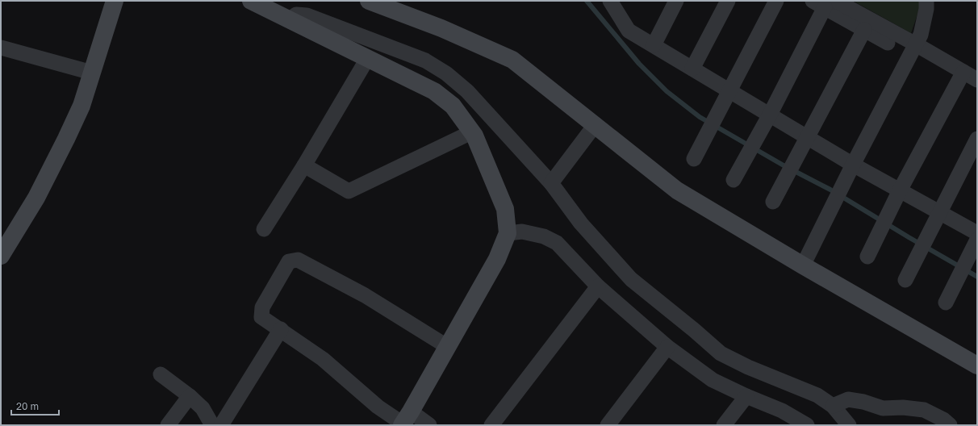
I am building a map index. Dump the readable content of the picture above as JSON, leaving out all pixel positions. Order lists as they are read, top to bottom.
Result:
{
  "scale_bar": "20 m"
}
